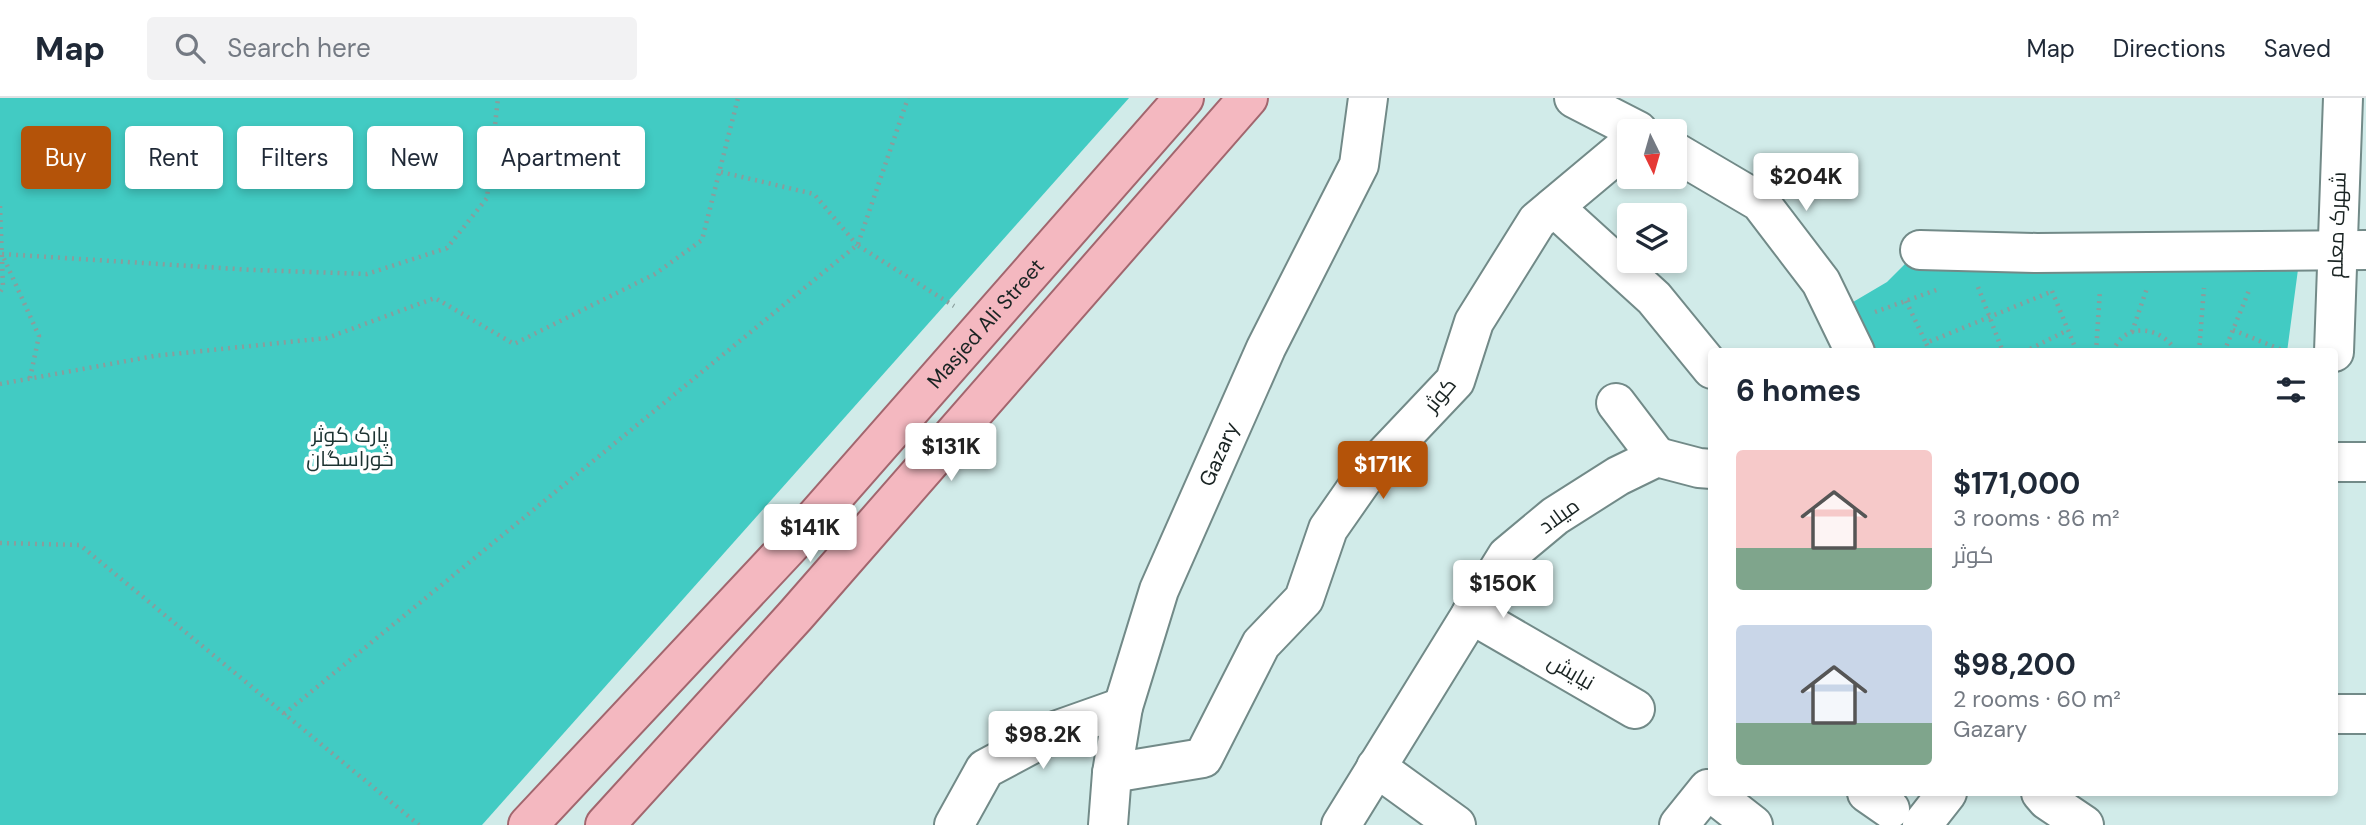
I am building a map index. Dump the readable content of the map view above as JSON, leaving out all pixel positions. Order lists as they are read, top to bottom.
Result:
{
  "streets": {
    "main road": ["Masjed Ali Street"],
    "street": [
      "شهرک معلم",
      "کوثر",
      "Gazary",
      "میلاد",
      "نیایش"
    ]
  },
  "crossings": [
    ["کوثر", "Gazary"],
    ["میلاد", "نیایش"]
  ],
  "parks": ["پارک کوثر خوراسگان"],
  "north": "bottom",
  "page": {
    "header": "Map",
    "search": "Search here",
    "nav": ["Map", "Directions", "Saved"],
    "chip": [
      "Buy",
      "Rent",
      "Filters",
      "New",
      "Apartment"
    ],
    "price": [
      "$204K",
      "$131K",
      "$171K",
      "$141K",
      "$150K",
      "$98.2K"
    ],
    "heading": "6 homes",
    "list": [
      {
        "name": "$171,000",
        "note": "3 rooms · 86 m² · کوثر"
      },
      {
        "name": "$98,200",
        "note": "2 rooms · 60 m² · Gazary"
      }
    ]
  }
}
